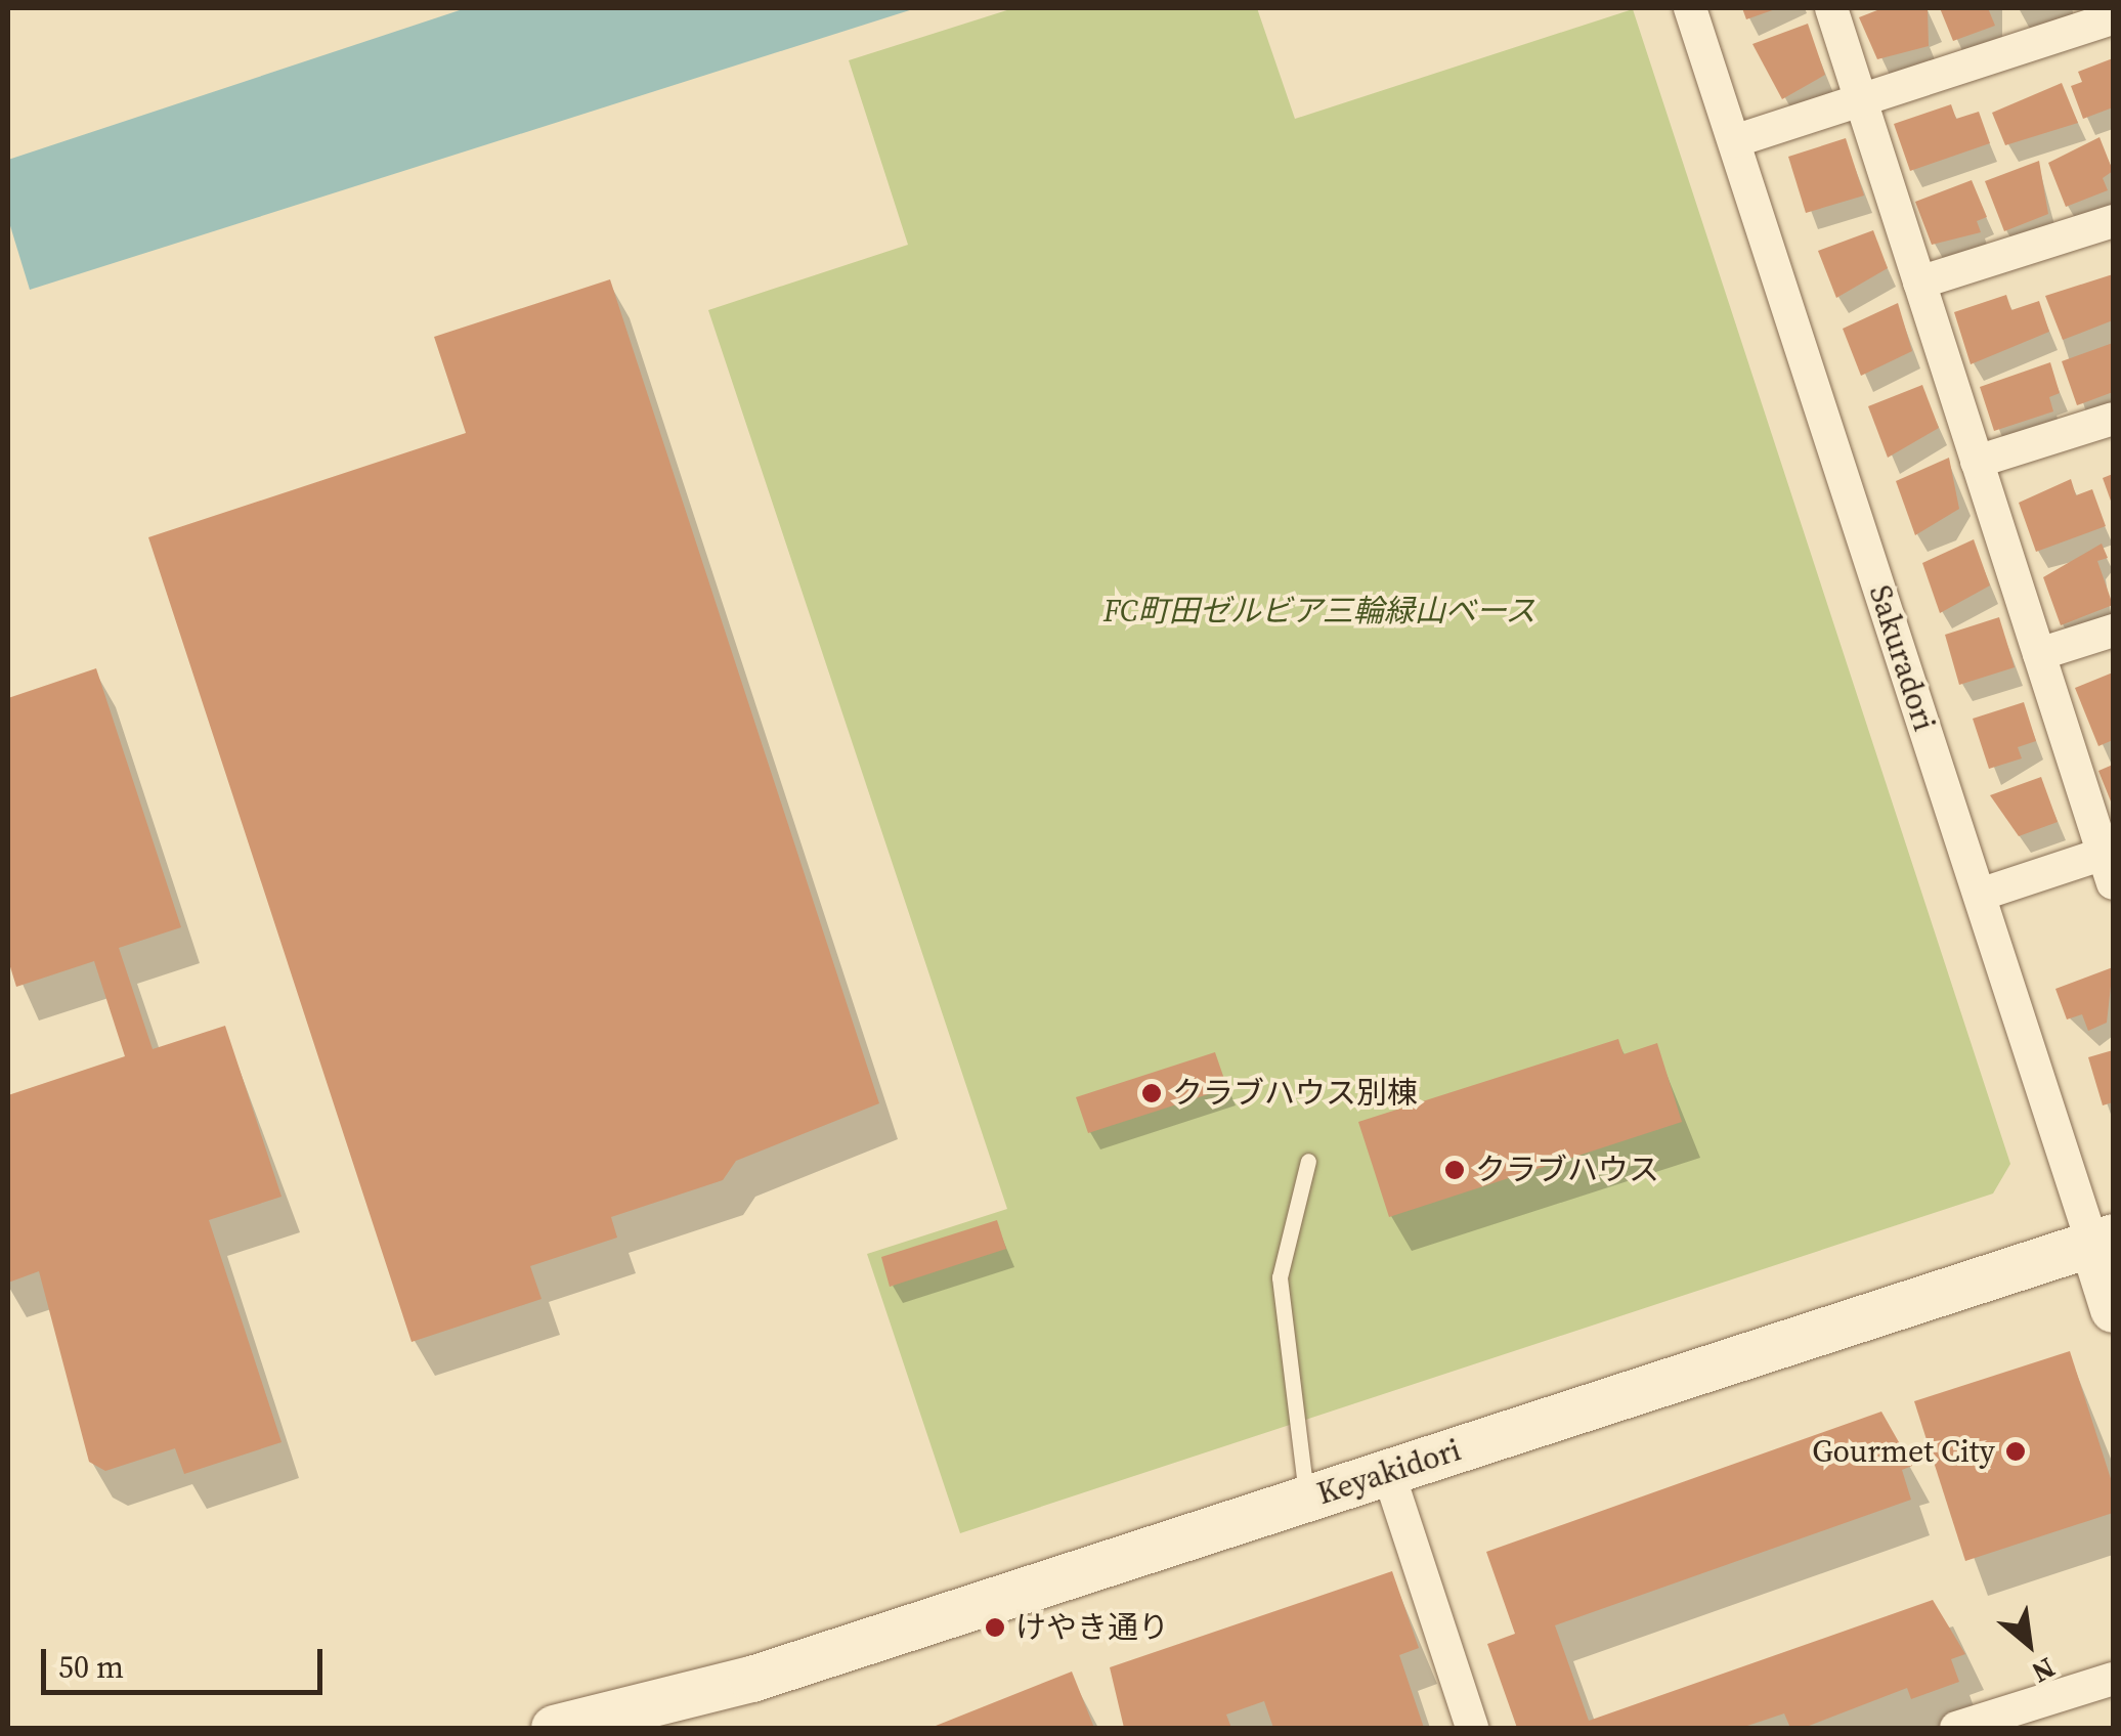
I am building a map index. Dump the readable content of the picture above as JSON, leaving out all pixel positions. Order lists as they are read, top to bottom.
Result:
{
  "streets": {
    "street": ["Sakuradori", "Keyakidori"]
  },
  "crossings": [
    ["Sakuradori", "Keyakidori"]
  ],
  "parks": ["FC町田ゼルビア三輪緑山ベース"],
  "places": [
    "クラブハウス別棟",
    "クラブハウス",
    "Gourmet City",
    "けやき通り"
  ],
  "scale_bar": "50 m",
  "north": "bottom right"
}
